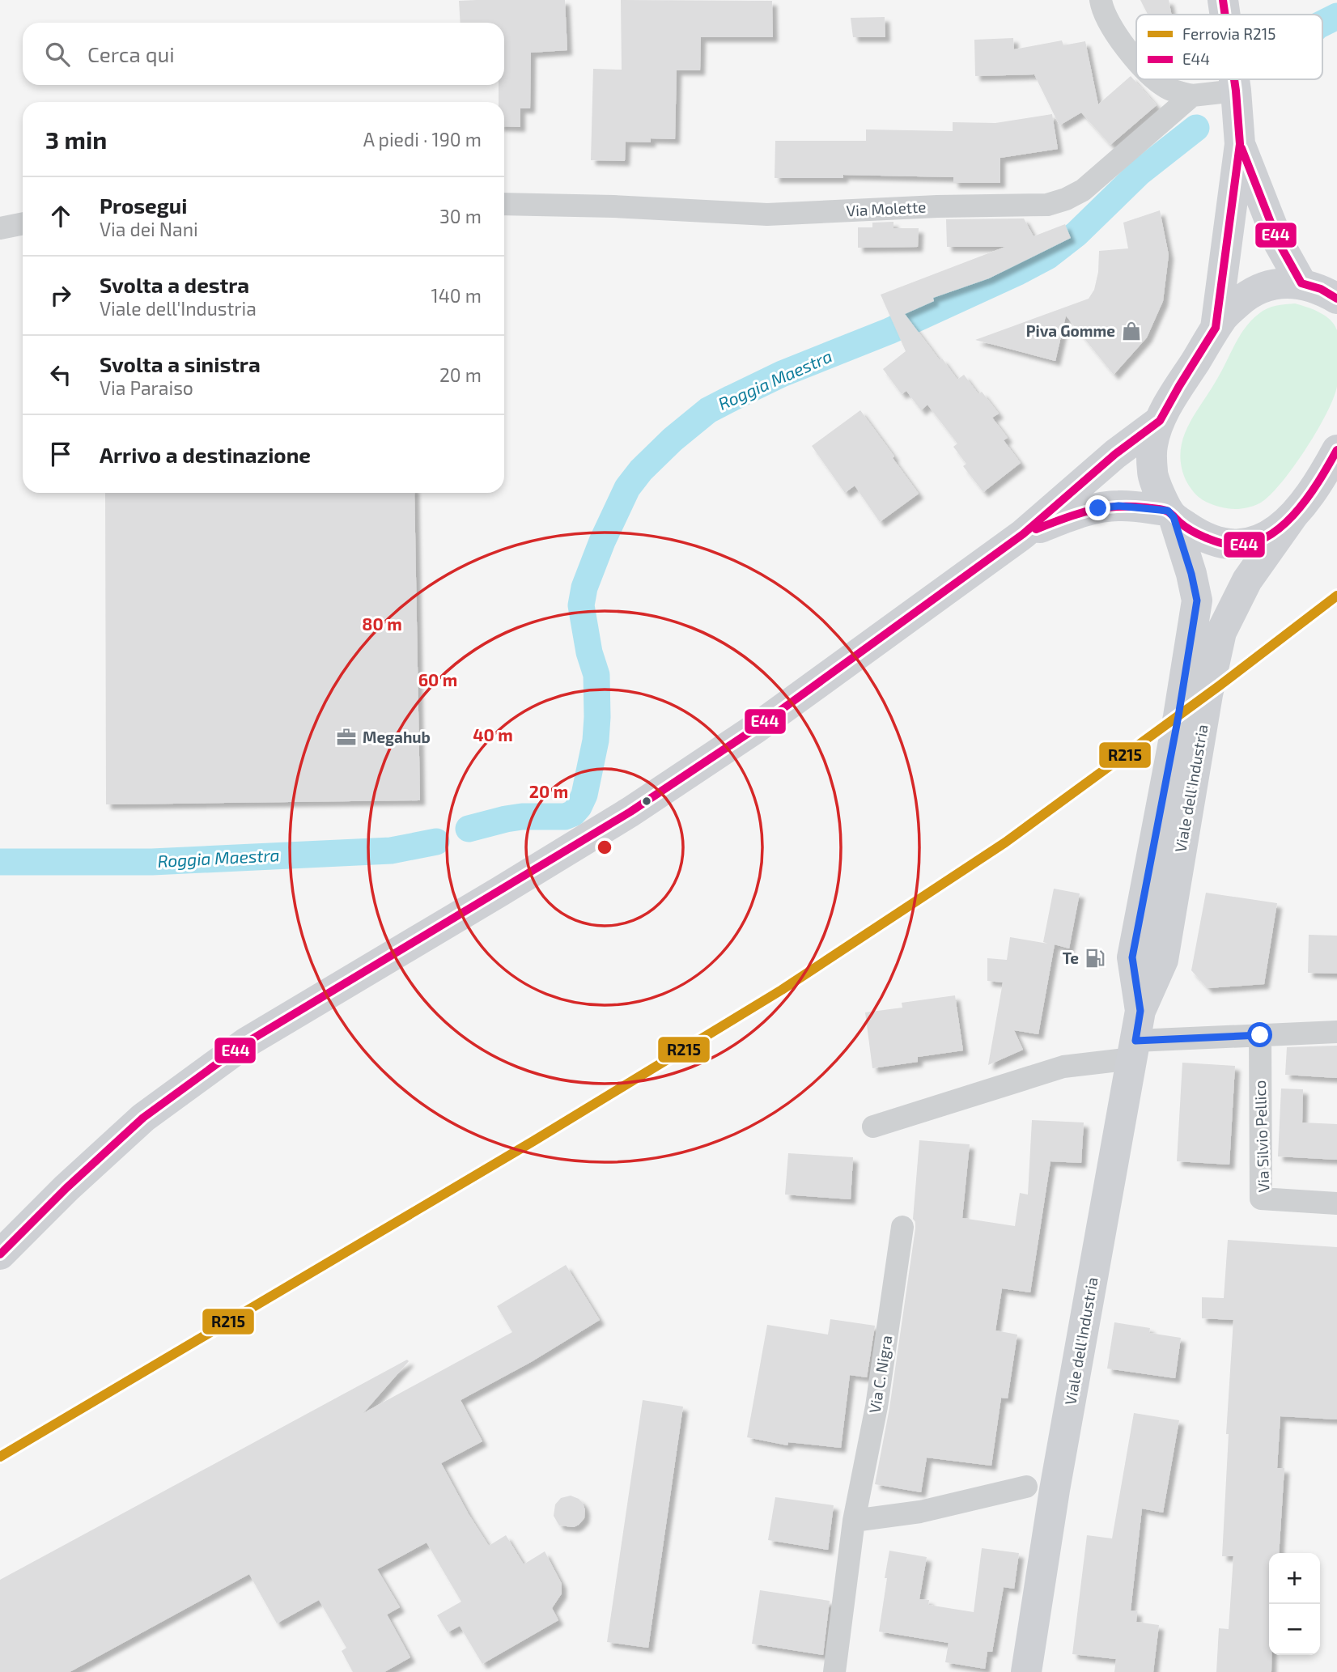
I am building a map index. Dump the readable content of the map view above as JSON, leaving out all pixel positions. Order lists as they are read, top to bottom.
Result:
{
  "streets": {
    "main road": ["Viale dell'Industria"],
    "street": ["Via Molette", "Via Silvio Pellico", "Via C. Nigra"]
  },
  "water": ["Roggia Maestra"],
  "places": {
    "shop": ["Piva Gomme"],
    "office": ["Megahub"],
    "fuel station": ["Te"]
  },
  "lines": ["transit line E44", "rail line R215"],
  "legend": ["Ferrovia R215", "E44"],
  "page": {
    "search": "Cerca qui",
    "heading": ["3 min", "A piedi · 190 m"],
    "list": [
      ["Prosegui", "Via dei Nani", "30 m"],
      ["Svolta a destra", "Viale dell'Industria", "140 m"],
      ["Svolta a sinistra", "Via Paraiso", "20 m"],
      "Arrivo a destinazione"
    ],
    "map_buttons": ["+", "−"]
  },
  "rings": [
    "80 m",
    "60 m",
    "40 m",
    "20 m"
  ]
}
